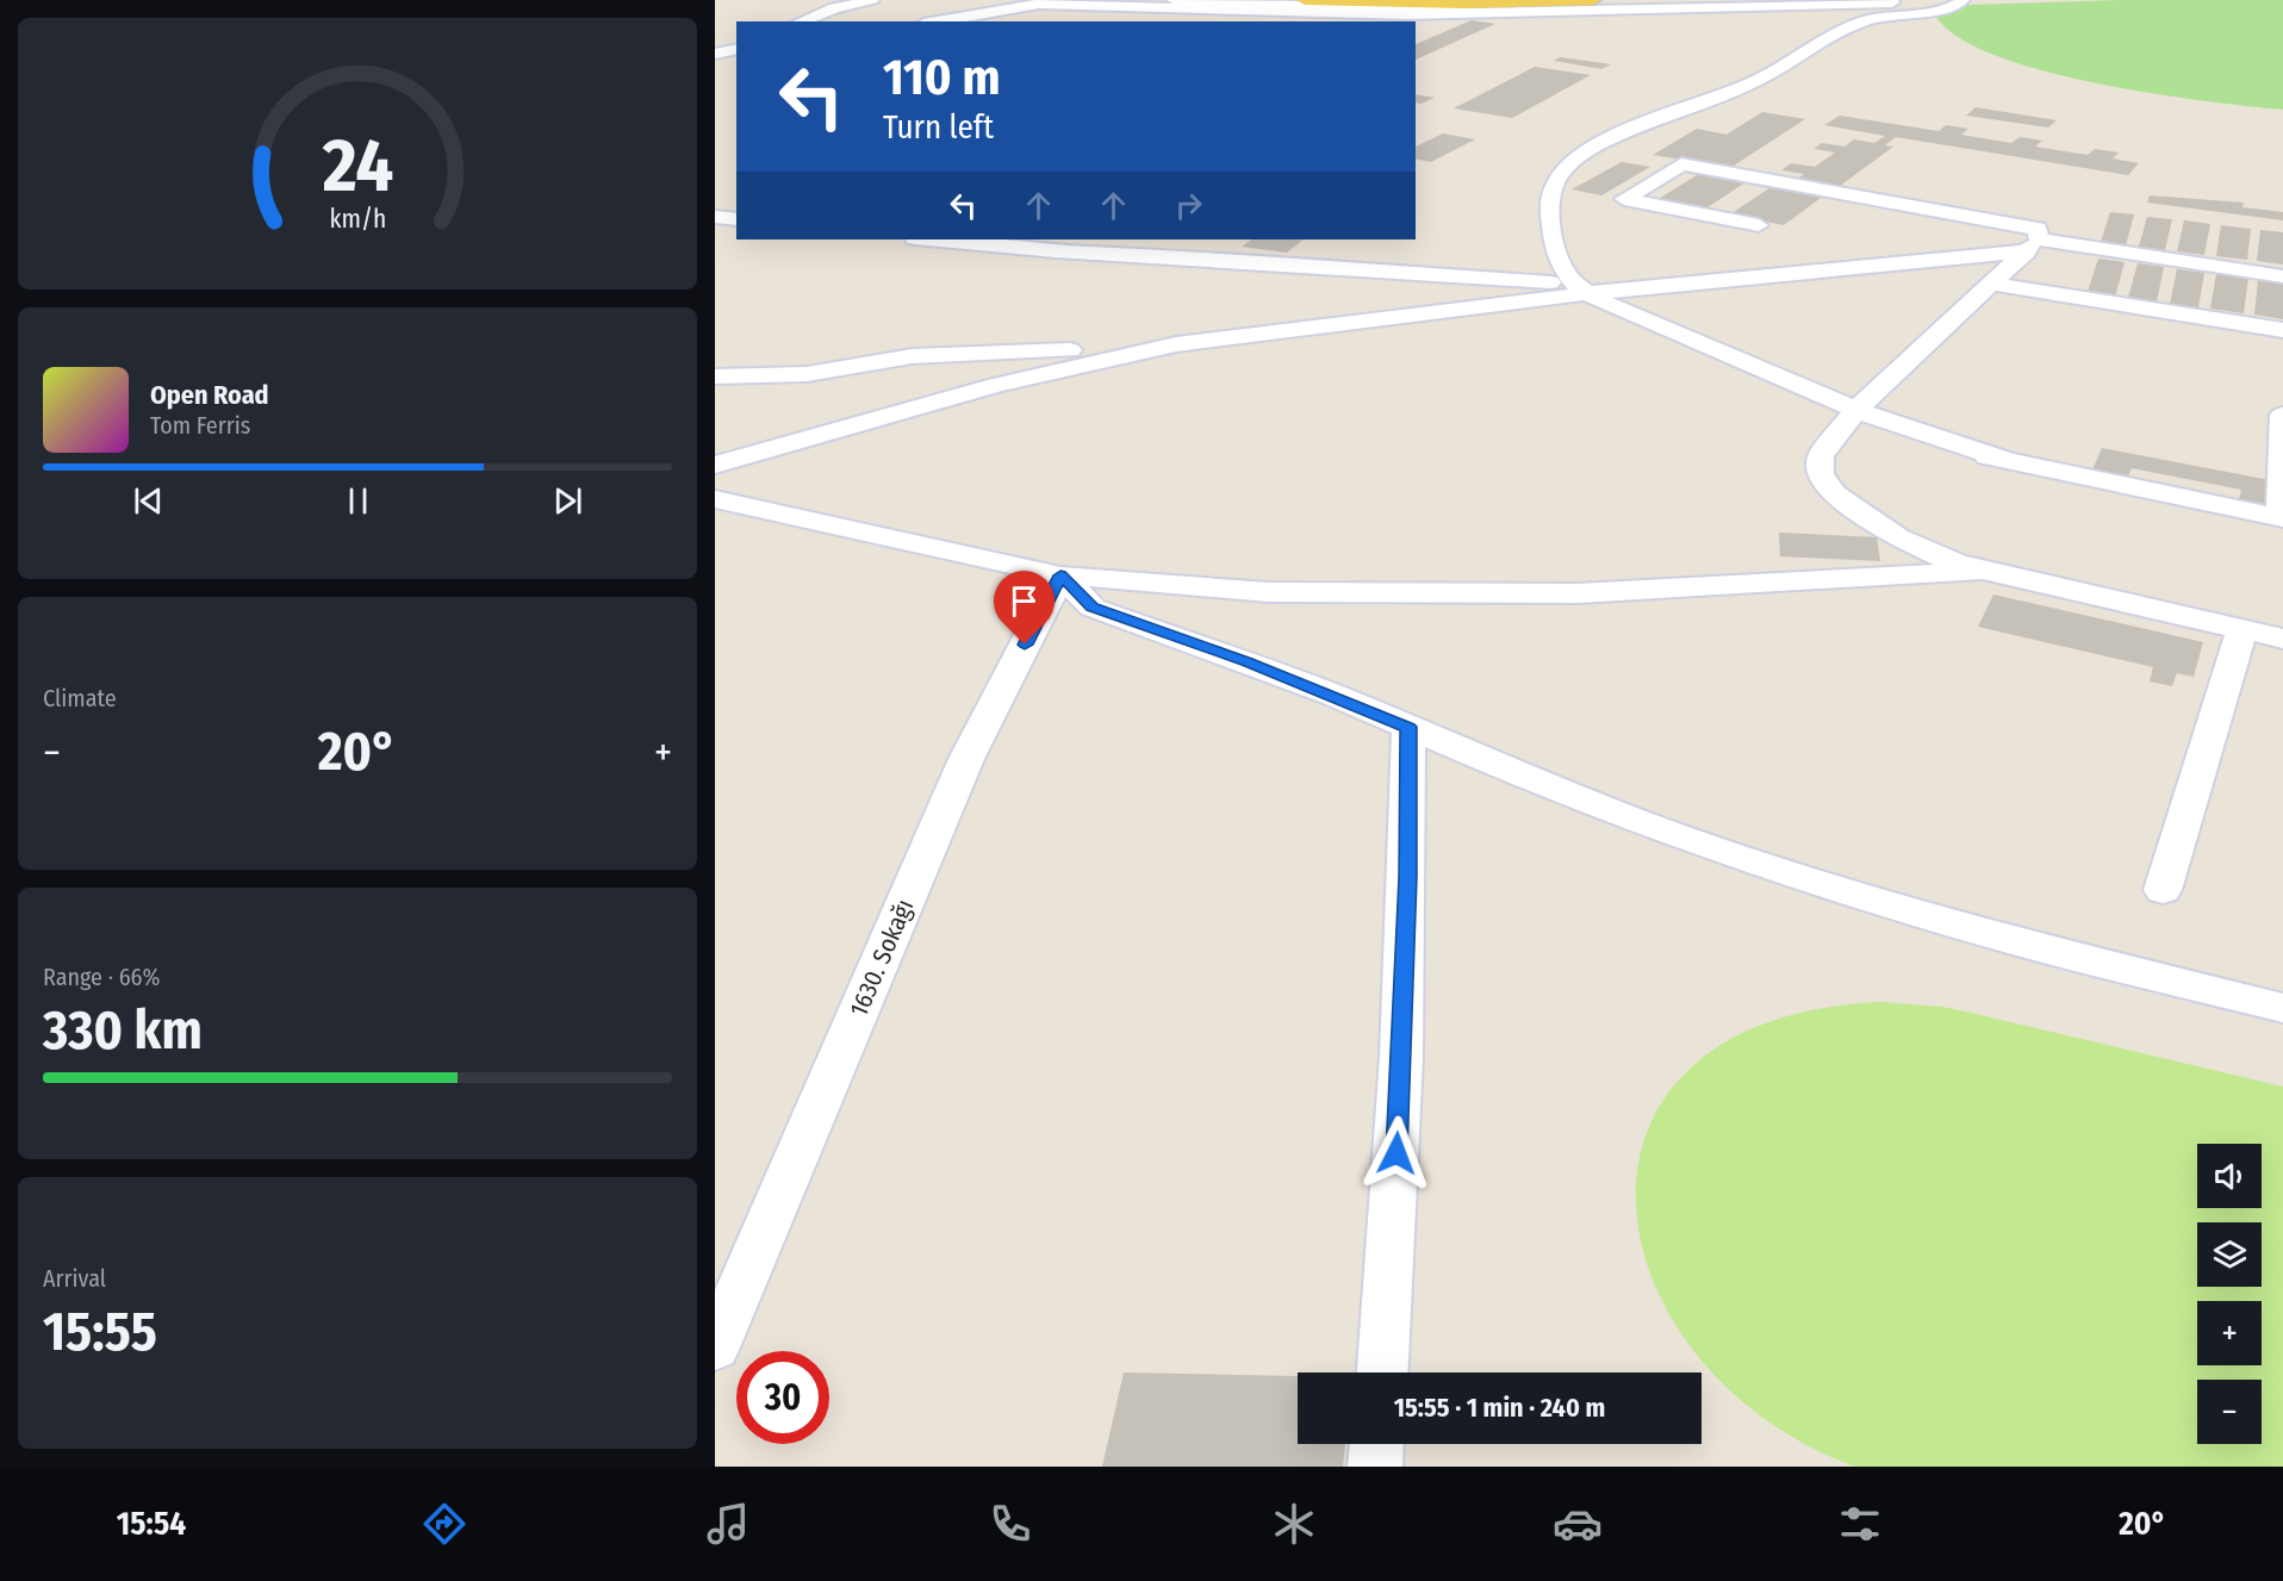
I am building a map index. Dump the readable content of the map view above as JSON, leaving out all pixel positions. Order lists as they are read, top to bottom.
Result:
{
  "streets": {
    "street": ["1630. Sokağı"]
  },
  "page": {
    "turn": ["110 m", "Turn left"],
    "song": ["Open Road", "Tom Ferris"],
    "tile": [
      "Climate",
      ["Range · 66%", "330 km"],
      ["Arrival", "15:55"]
    ],
    "heat": ["−", "20°", "+"],
    "map_buttons": ["+", "−"],
    "limit": "30",
    "trip": "15:55 · 1 min · 240 m",
    "tabs": ["15:54", "20°"],
    "gauge": ["24", "km/h"]
  }
}
